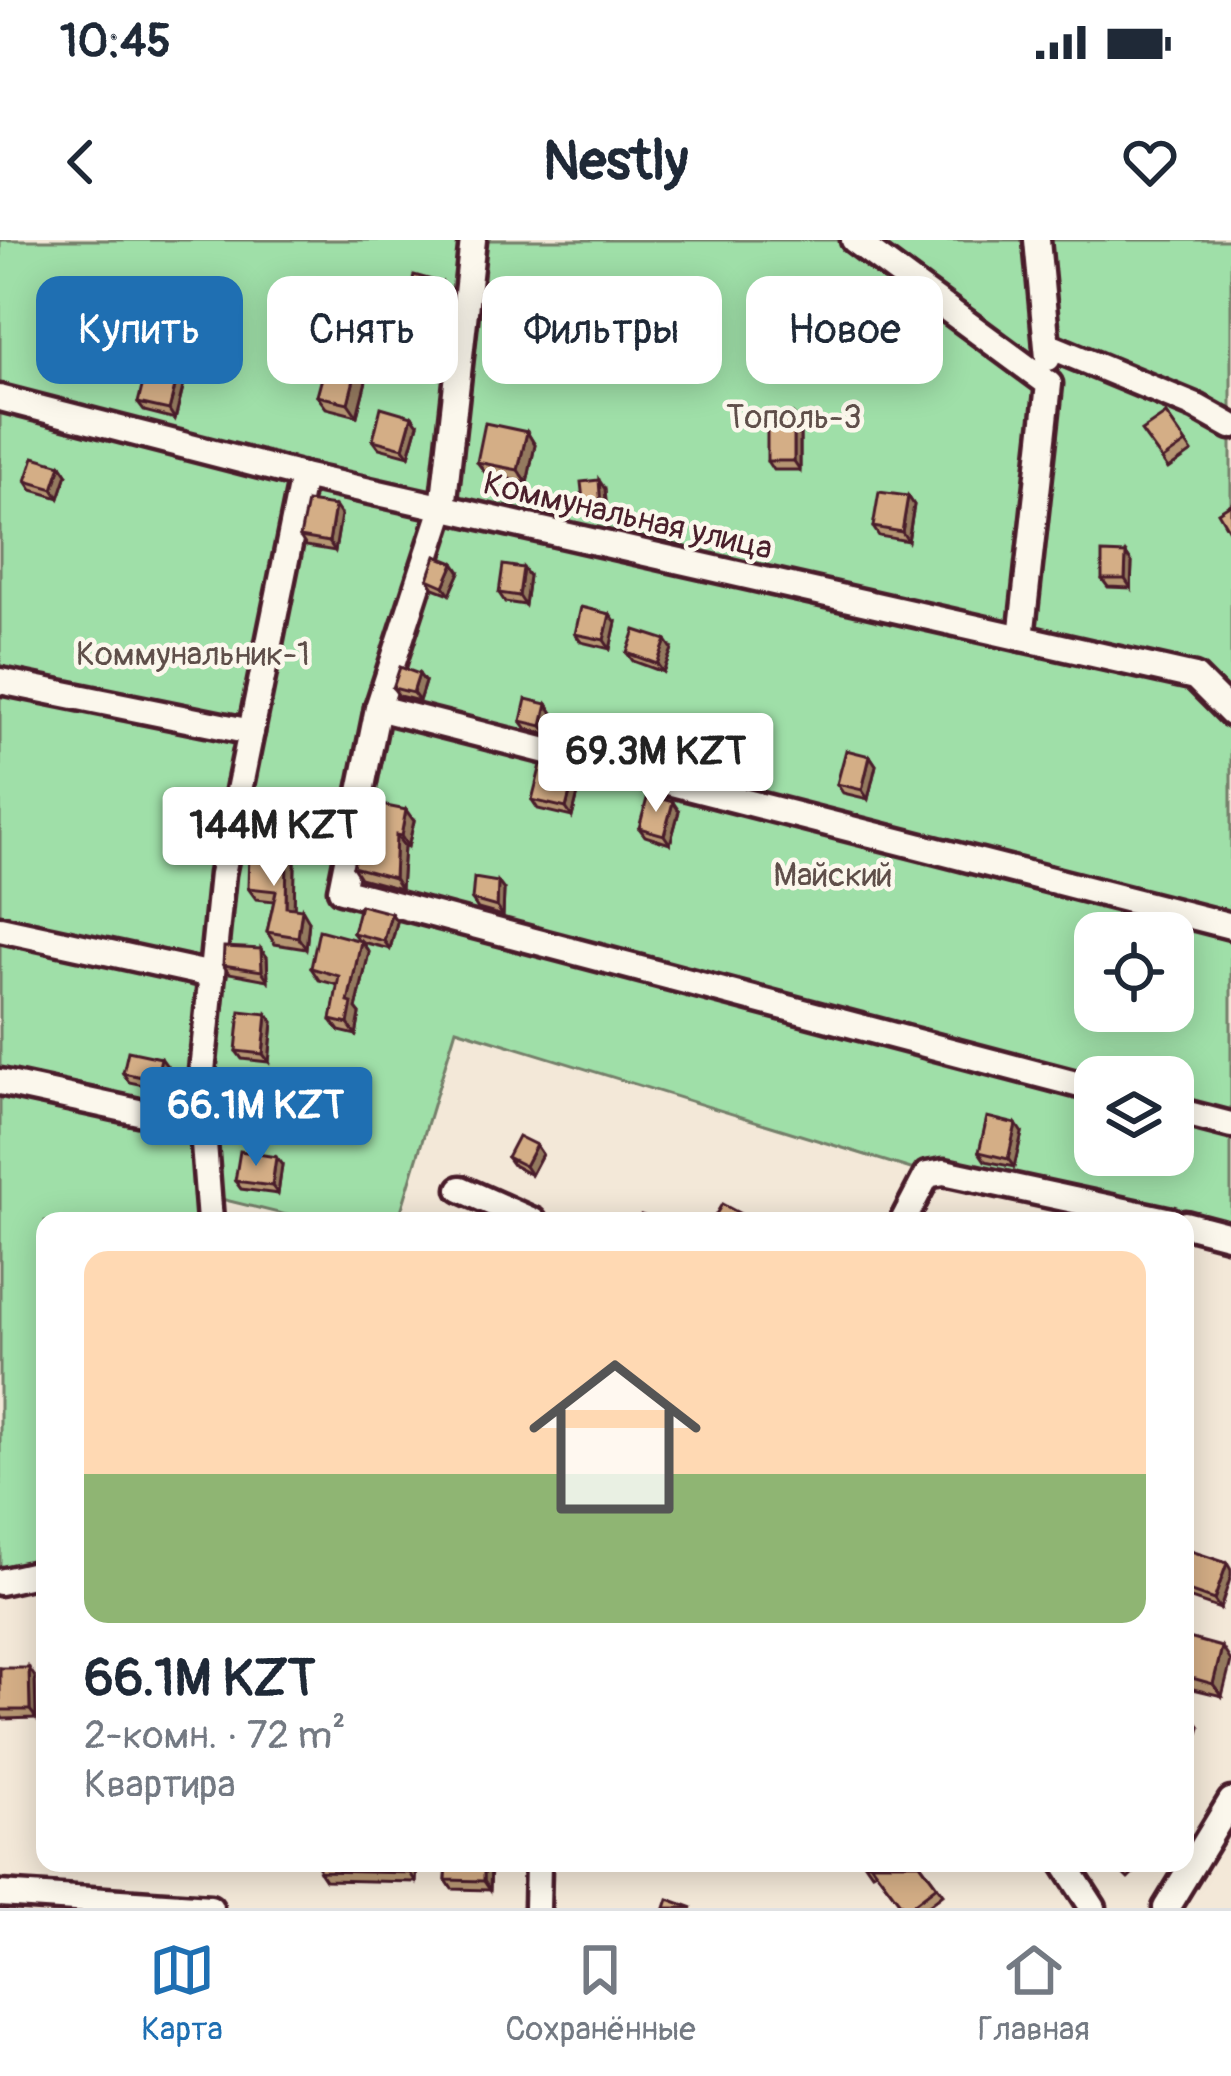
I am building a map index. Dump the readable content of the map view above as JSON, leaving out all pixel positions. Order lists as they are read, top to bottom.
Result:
{
  "streets": {
    "lane": ["Коммунальная улица"]
  },
  "parks": ["Тополь-3", "Коммунальник-1", "Майский"],
  "page": {
    "status": "10:45",
    "header": "Nestly",
    "chip": [
      "Купить",
      "Снять",
      "Фильтры",
      "Новое"
    ],
    "price": ["69.3M KZT", "144M KZT", "66.1M KZT"],
    "list": [
      {
        "name": "66.1M KZT",
        "note": "2-комн. · 72 m² · Квартира"
      }
    ],
    "tabs": ["Карта", "Сохранённые", "Главная"]
  }
}
